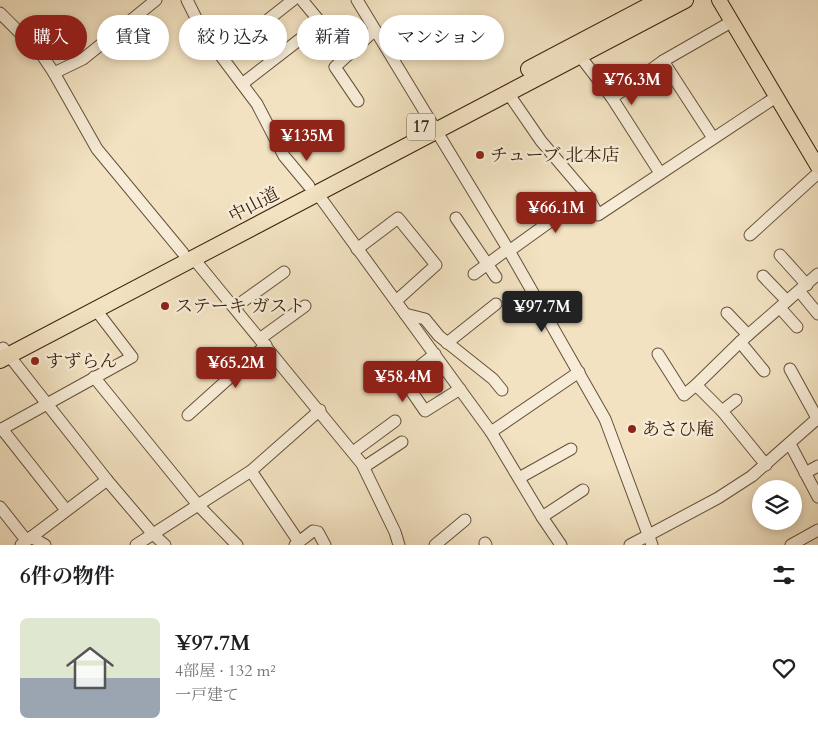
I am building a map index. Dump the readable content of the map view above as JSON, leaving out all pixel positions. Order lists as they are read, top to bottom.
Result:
{
  "streets": {
    "highway": ["17", "中山道"]
  },
  "places": [
    "チューブ 北本店",
    "ステーキ ガスト",
    "すずらん",
    "あさひ庵"
  ],
  "page": {
    "chip": [
      "購入",
      "賃貸",
      "絞り込み",
      "新着",
      "マンション"
    ],
    "price": [
      "¥76.3M",
      "¥135M",
      "¥66.1M",
      "¥97.7M",
      "¥65.2M",
      "¥58.4M"
    ],
    "heading": "6件の物件",
    "list": [
      {
        "name": "¥97.7M",
        "note": "4部屋 · 132 m² · 一戸建て"
      }
    ]
  }
}
